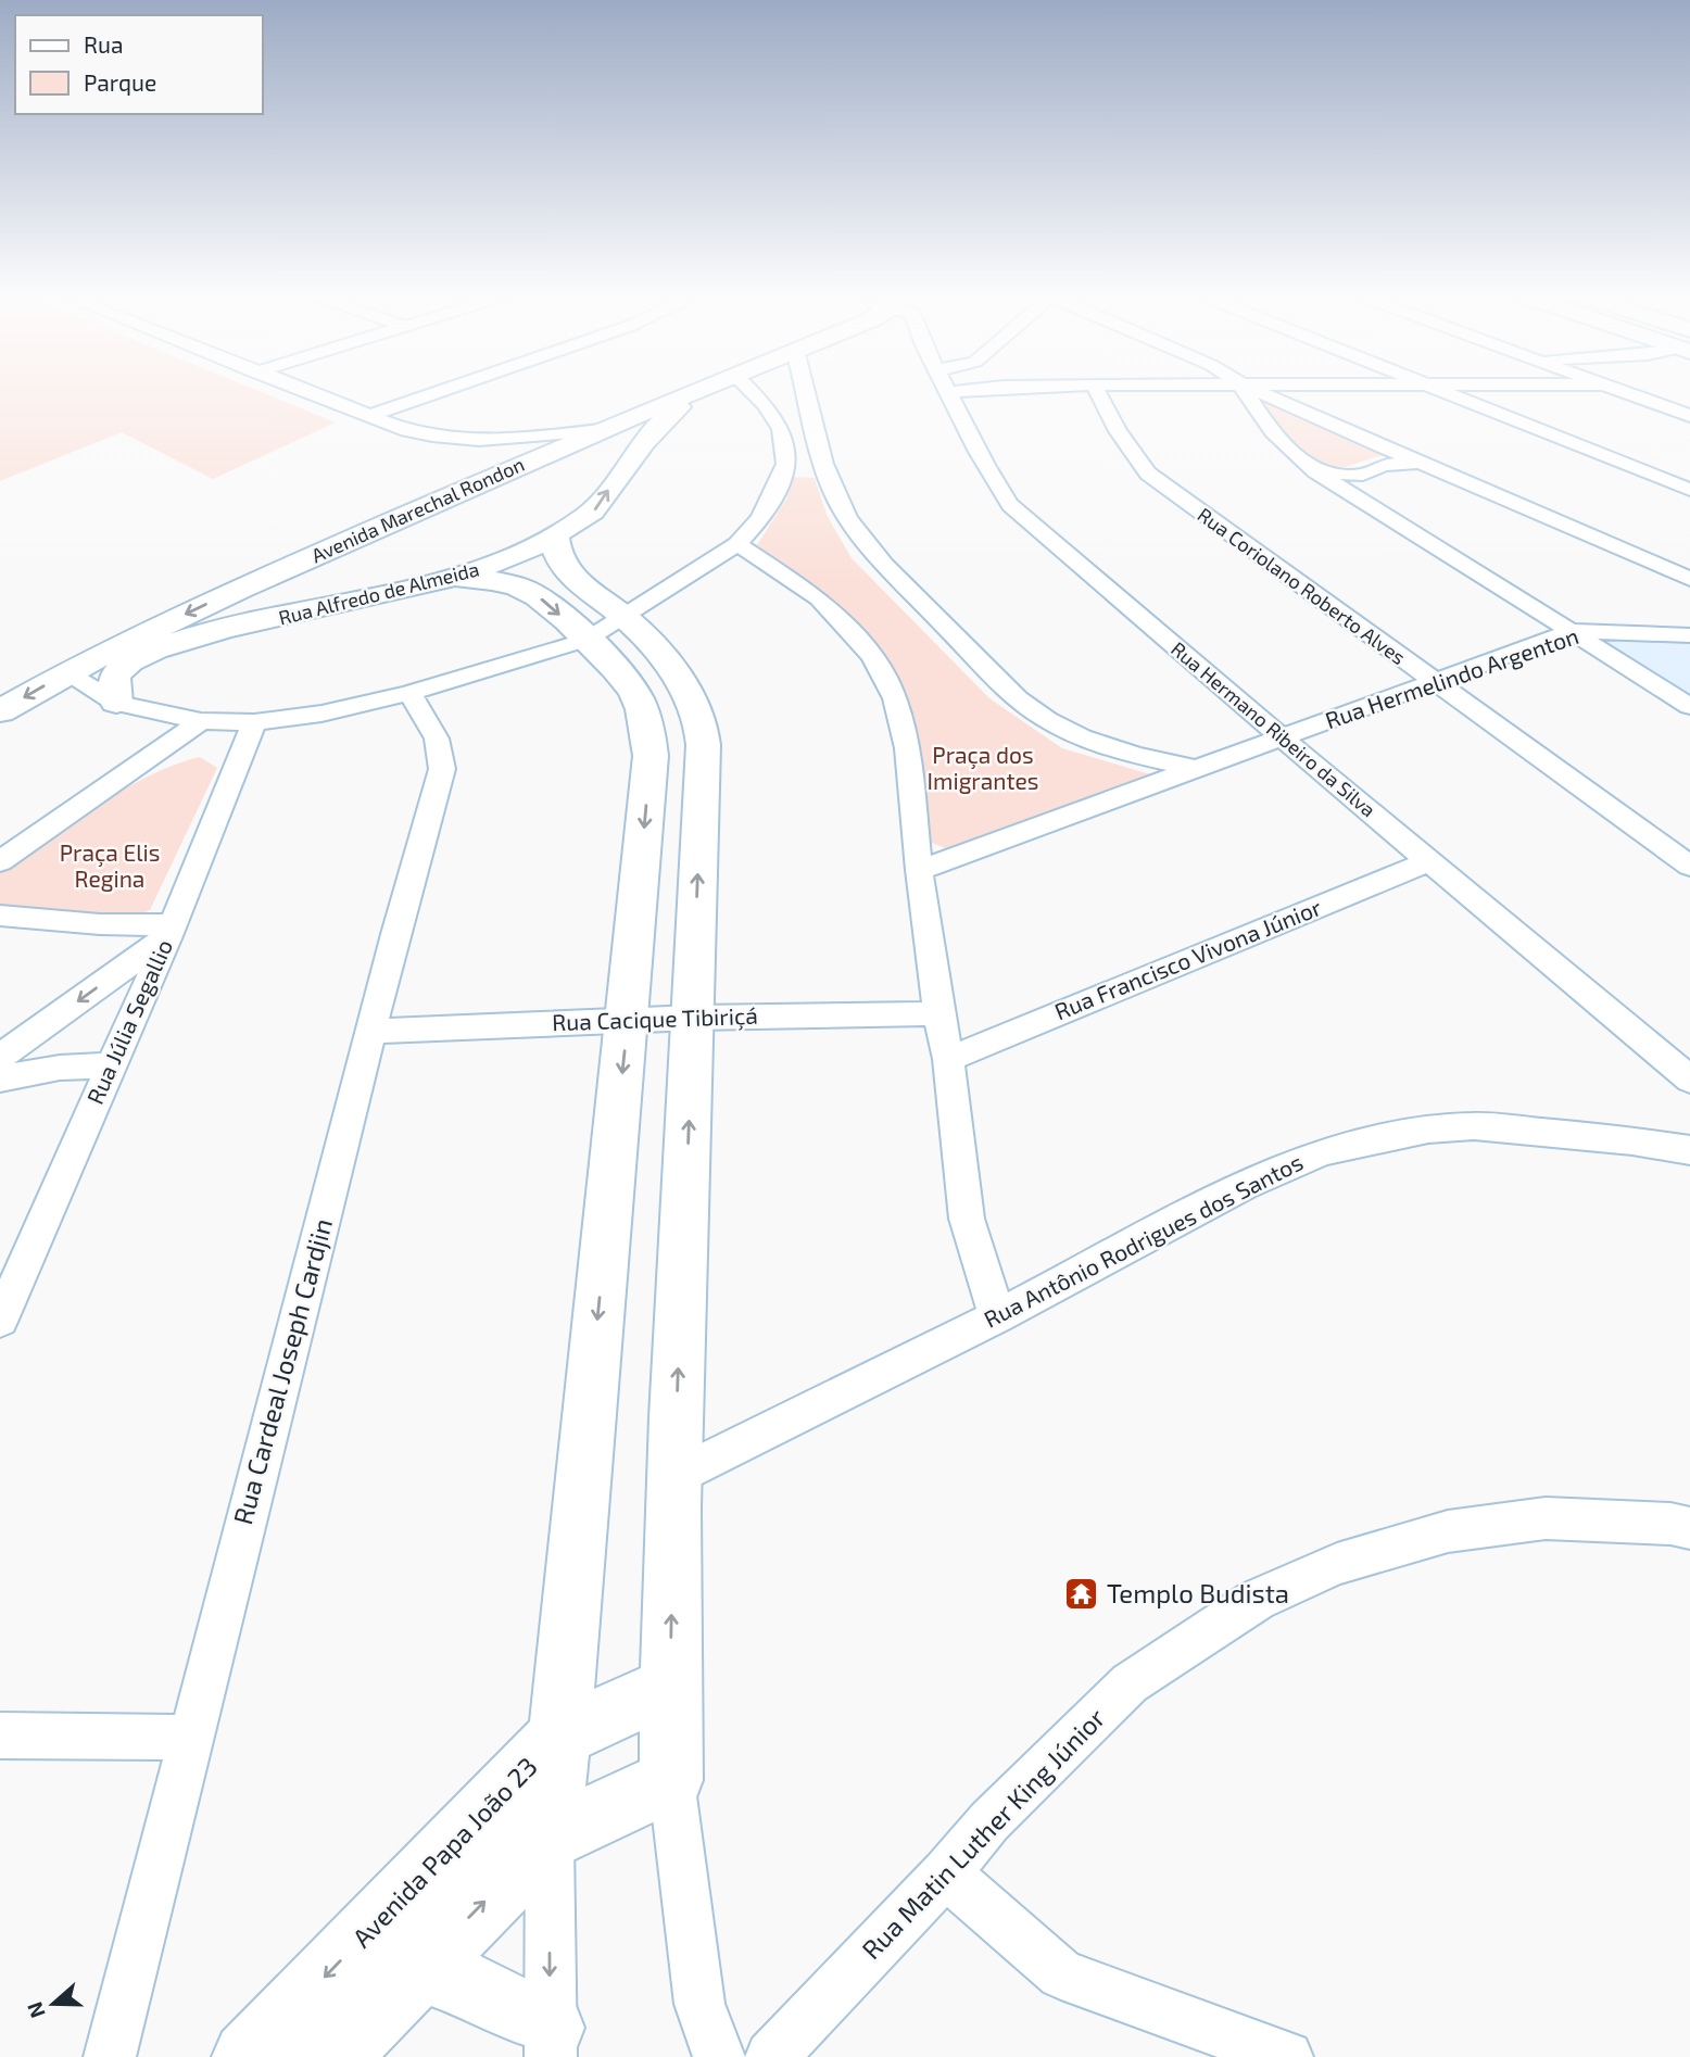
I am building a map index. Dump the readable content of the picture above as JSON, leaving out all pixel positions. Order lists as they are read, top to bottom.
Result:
{
  "streets": {
    "main road": ["Avenida Marechal Rondon", "Rua Alfredo de Almeida", "Avenida Papa João 23"],
    "street": [
      "Rua Coriolano Roberto Alves",
      "Rua Hermelindo Argenton",
      "Rua Hermano Ribeiro da Silva",
      "Rua Francisco Vivona Júnior",
      "Rua Cacique Tibiriçá",
      "Rua Júlia Segallio",
      "Rua Antônio Rodrigues dos Santos",
      "Rua Cardeal Joseph Cardjin",
      "Rua Matin Luther King Júnior"
    ]
  },
  "crossings": [
    ["Rua Coriolano Roberto Alves", "Rua Hermelindo Argenton"],
    ["Rua Hermelindo Argenton", "Rua Hermano Ribeiro da Silva"],
    ["Rua Hermano Ribeiro da Silva", "Rua Francisco Vivona Júnior"],
    ["Rua Cacique Tibiriçá", "Rua Cardeal Joseph Cardjin"]
  ],
  "one_way": ["Avenida Marechal Rondon"],
  "parks": ["Praça dos Imigrantes", "Praça Elis Regina"],
  "places": {
    "temple": ["Templo Budista"]
  },
  "legend": ["Rua", "Parque"],
  "north": "left"
}
